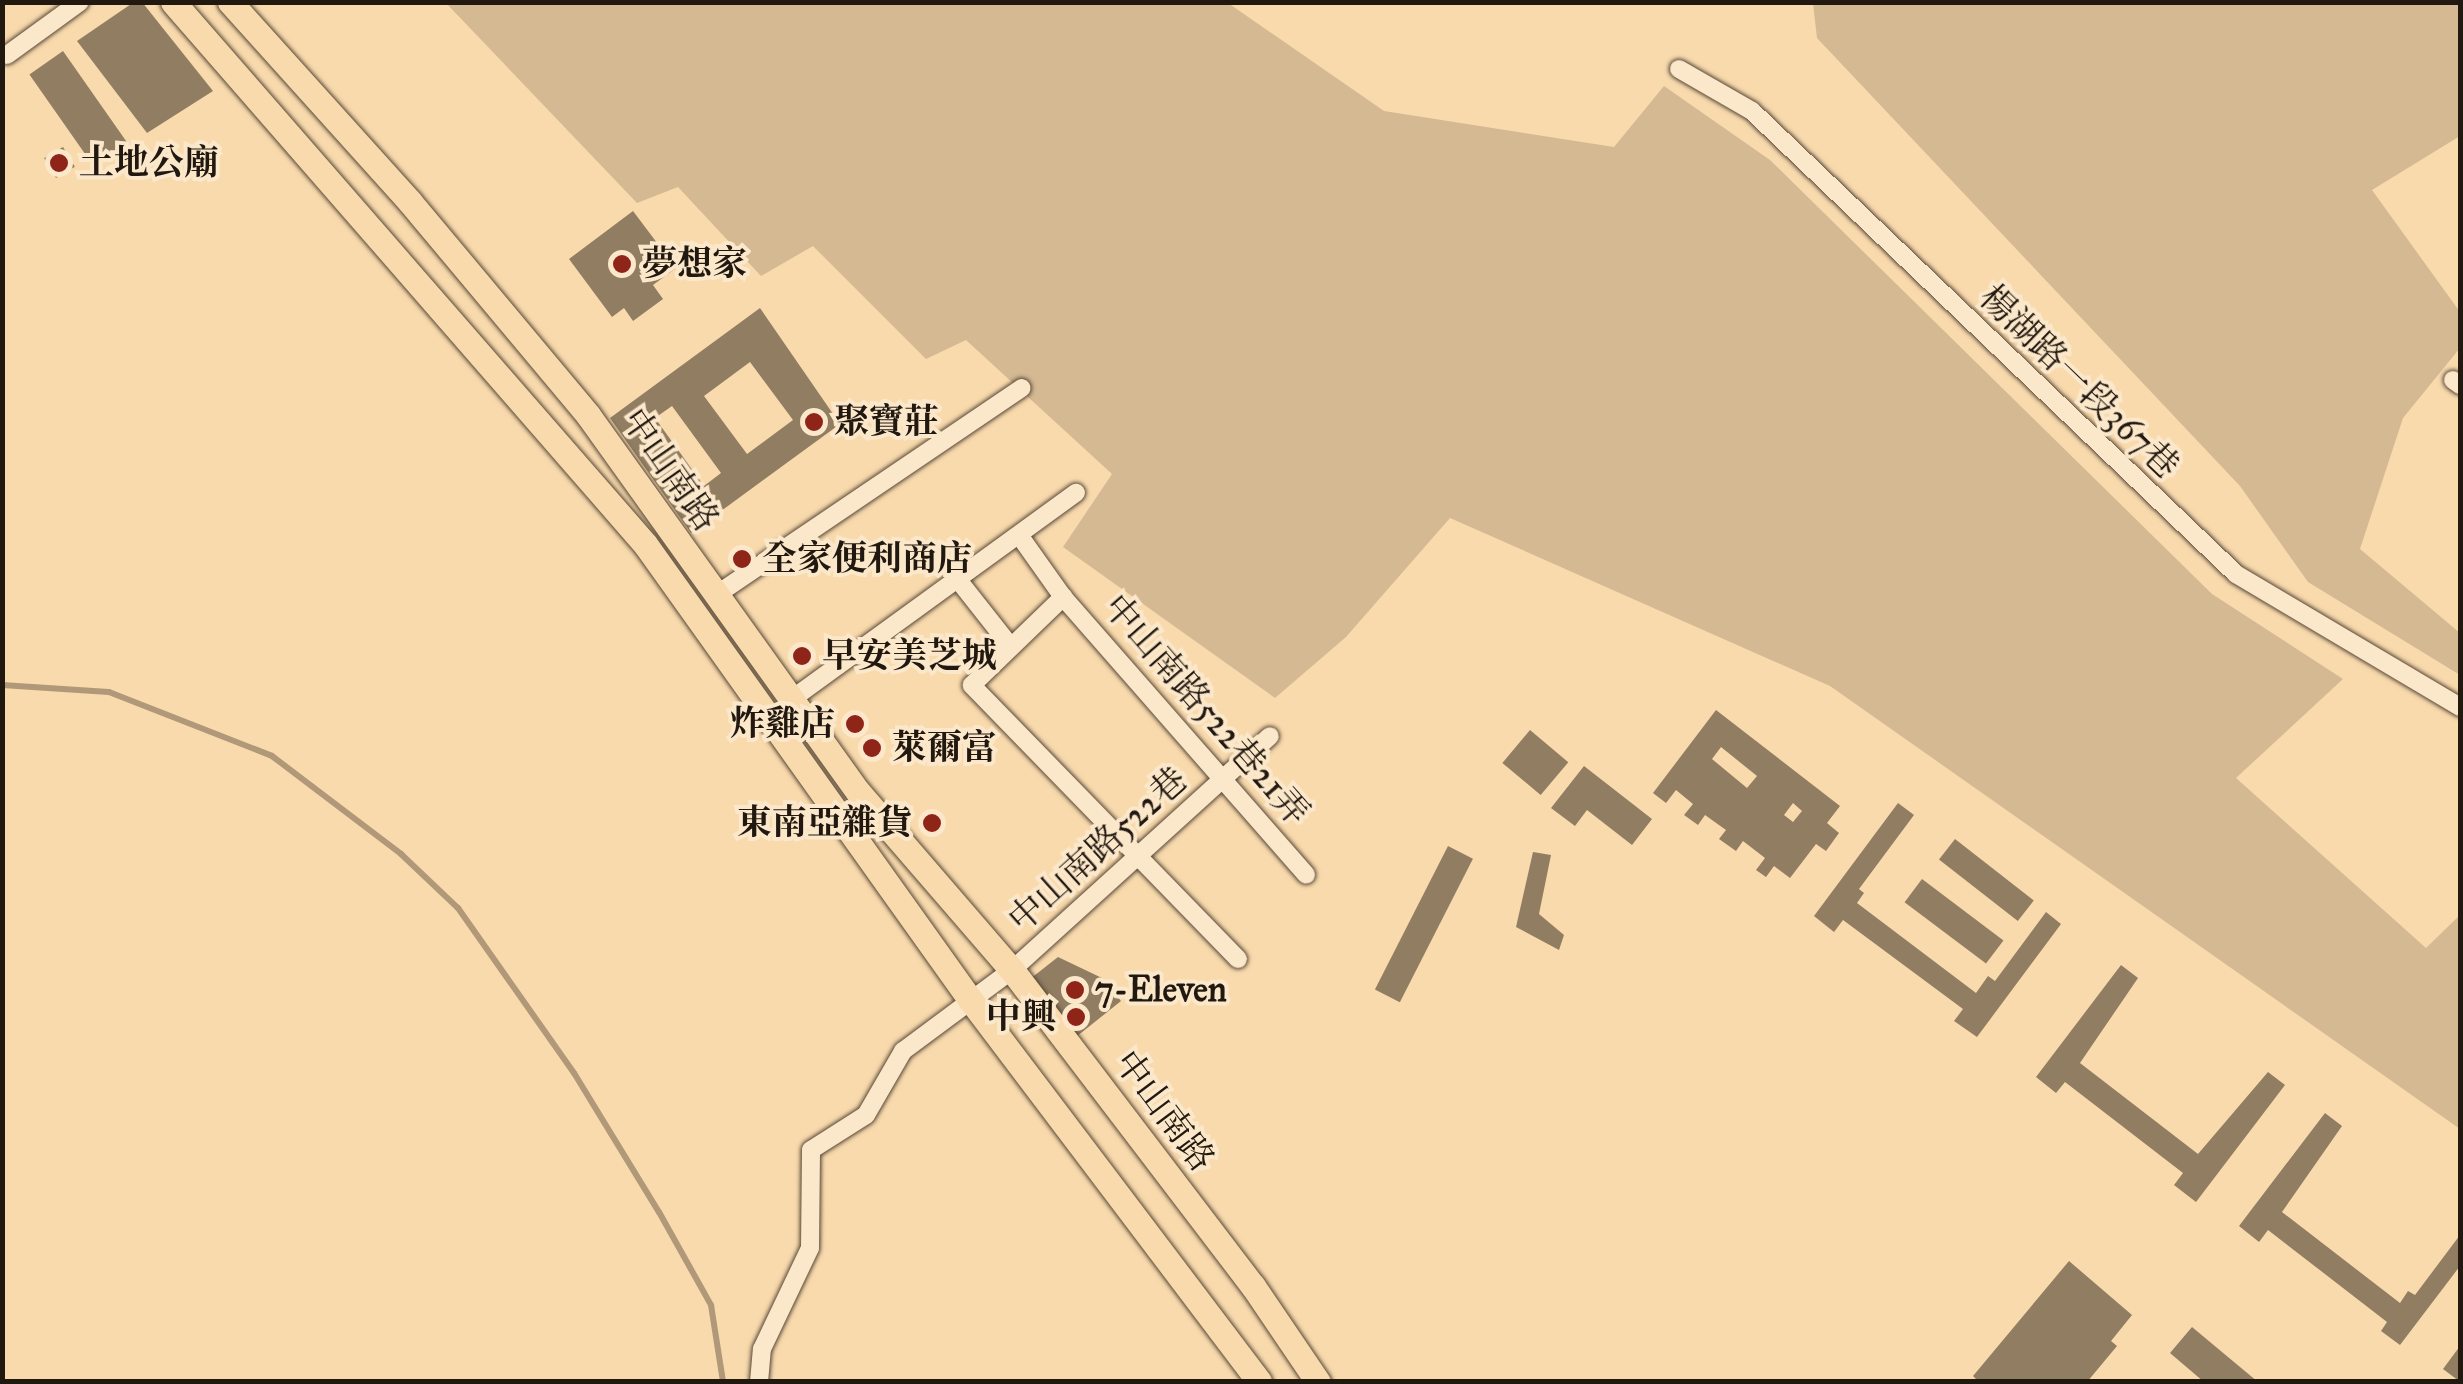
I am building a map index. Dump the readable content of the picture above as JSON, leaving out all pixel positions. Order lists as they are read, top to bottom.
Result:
{
  "streets": {
    "main road": ["中山南路"],
    "street": ["楊湖路一段367巷", "中山南路522巷21弄", "中山南路522巷"]
  },
  "crossings": [
    ["中山南路", "中山南路522巷"],
    ["中山南路522巷21弄", "中山南路522巷"]
  ],
  "places": [
    "土地公廟",
    "夢想家",
    "聚寶莊",
    "全家便利商店",
    "早安美芝城",
    "炸雞店",
    "萊爾富",
    "東南亞雜貨",
    "7-Eleven",
    "中興"
  ]
}
